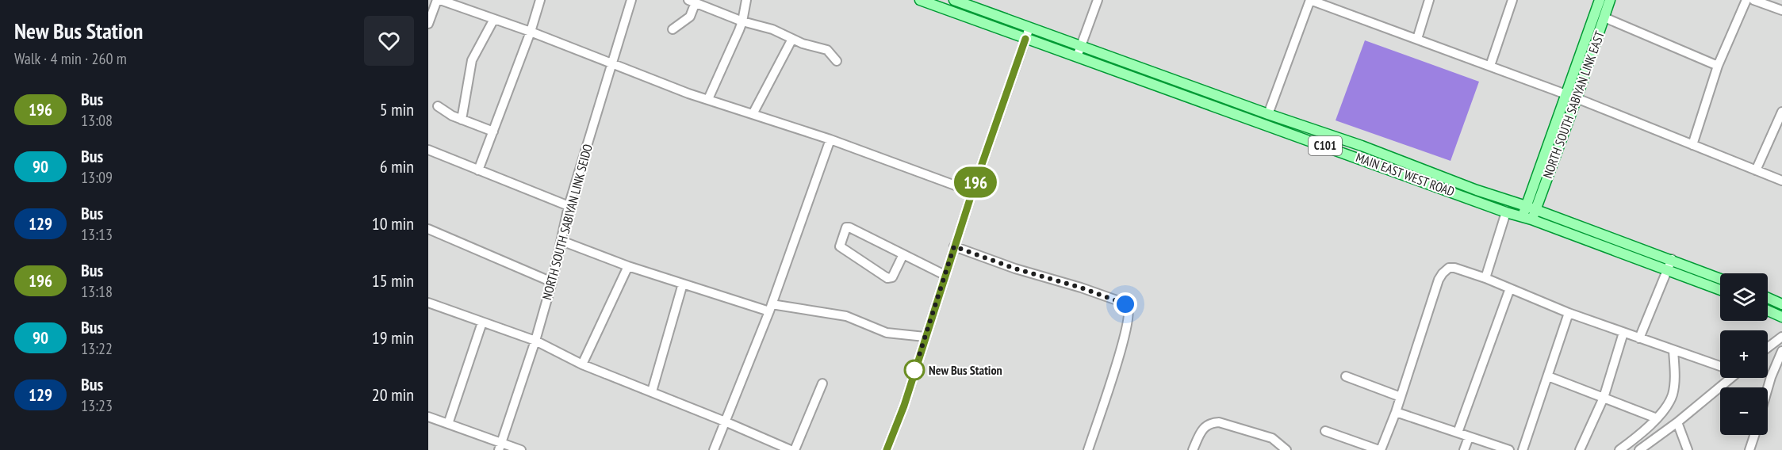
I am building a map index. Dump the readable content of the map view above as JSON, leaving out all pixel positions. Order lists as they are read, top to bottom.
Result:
{
  "streets": {
    "main road": ["NORTH SOUTH SABIYAN LINK EAST", "C101", "MAIN EAST WEST ROAD"],
    "street": ["NORTH SOUTH SABIYAN LINK SEIDO"]
  },
  "crossings": [
    ["NORTH SOUTH SABIYAN LINK EAST", "MAIN EAST WEST ROAD"]
  ],
  "places": ["New Bus Station"],
  "lines": ["bus line 196"],
  "page": {
    "heading": ["New Bus Station", "Walk · 4 min · 260 m"],
    "on_map": "196",
    "list": [
      {
        "mark": "196",
        "name": "Bus",
        "note": "13:08",
        "value": "5 min"
      },
      {
        "mark": "90",
        "name": "Bus",
        "note": "13:09",
        "value": "6 min"
      },
      {
        "mark": "129",
        "name": "Bus",
        "note": "13:13",
        "value": "10 min"
      },
      {
        "mark": "196",
        "name": "Bus",
        "note": "13:18",
        "value": "15 min"
      },
      {
        "mark": "90",
        "name": "Bus",
        "note": "13:22",
        "value": "19 min"
      },
      {
        "mark": "129",
        "name": "Bus",
        "note": "13:23",
        "value": "20 min"
      }
    ],
    "map_buttons": ["+", "−"]
  }
}
